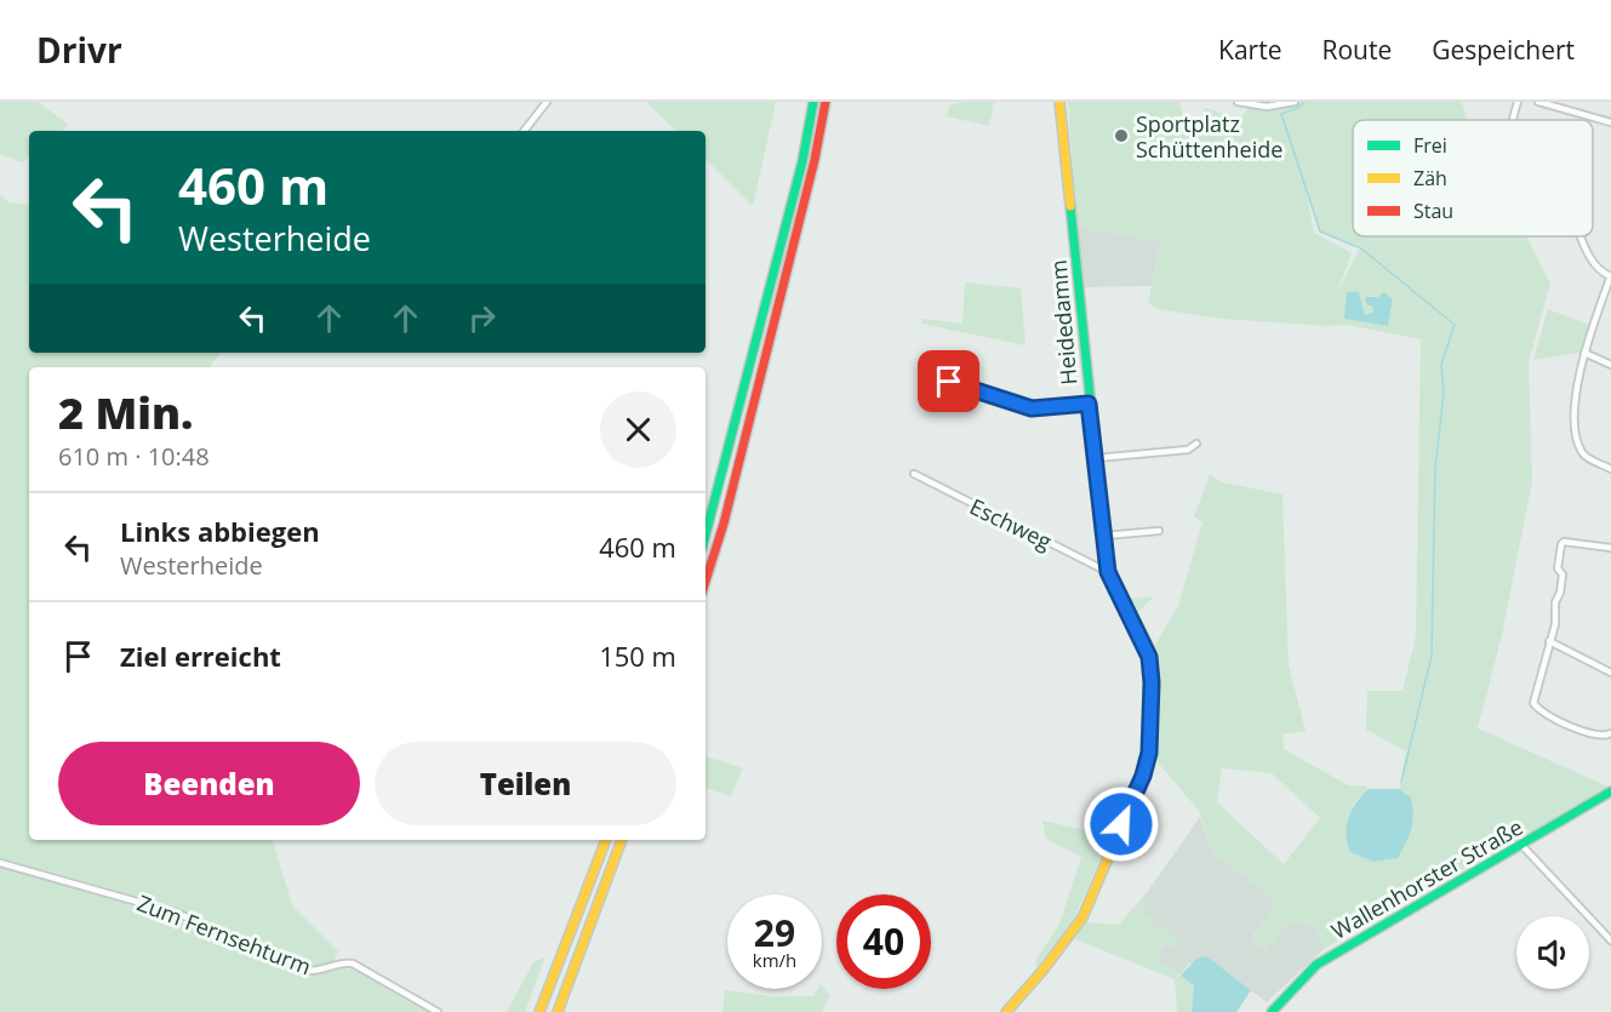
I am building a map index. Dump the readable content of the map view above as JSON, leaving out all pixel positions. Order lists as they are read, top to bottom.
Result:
{
  "streets": {
    "main road": ["Heidedamm", "Wallenhorster Straße"],
    "street": ["Eschweg", "Zum Fernsehturm"]
  },
  "crossings": [
    ["Heidedamm", "Eschweg"]
  ],
  "places": ["Sportplatz Schüttenheide"],
  "legend": ["Frei", "Zäh", "Stau"],
  "page": {
    "header": "Drivr",
    "nav": ["Karte", "Route", "Gespeichert"],
    "turn": ["460 m", "Westerheide"],
    "heading": ["2 Min.", "610 m · 10:48"],
    "list": [
      {
        "name": "Links abbiegen",
        "note": "Westerheide",
        "value": "460 m"
      },
      {
        "name": "Ziel erreicht",
        "value": "150 m"
      }
    ],
    "buttons": ["Beenden", "Teilen"],
    "speed": "29 km/h",
    "limit": "40"
  }
}
